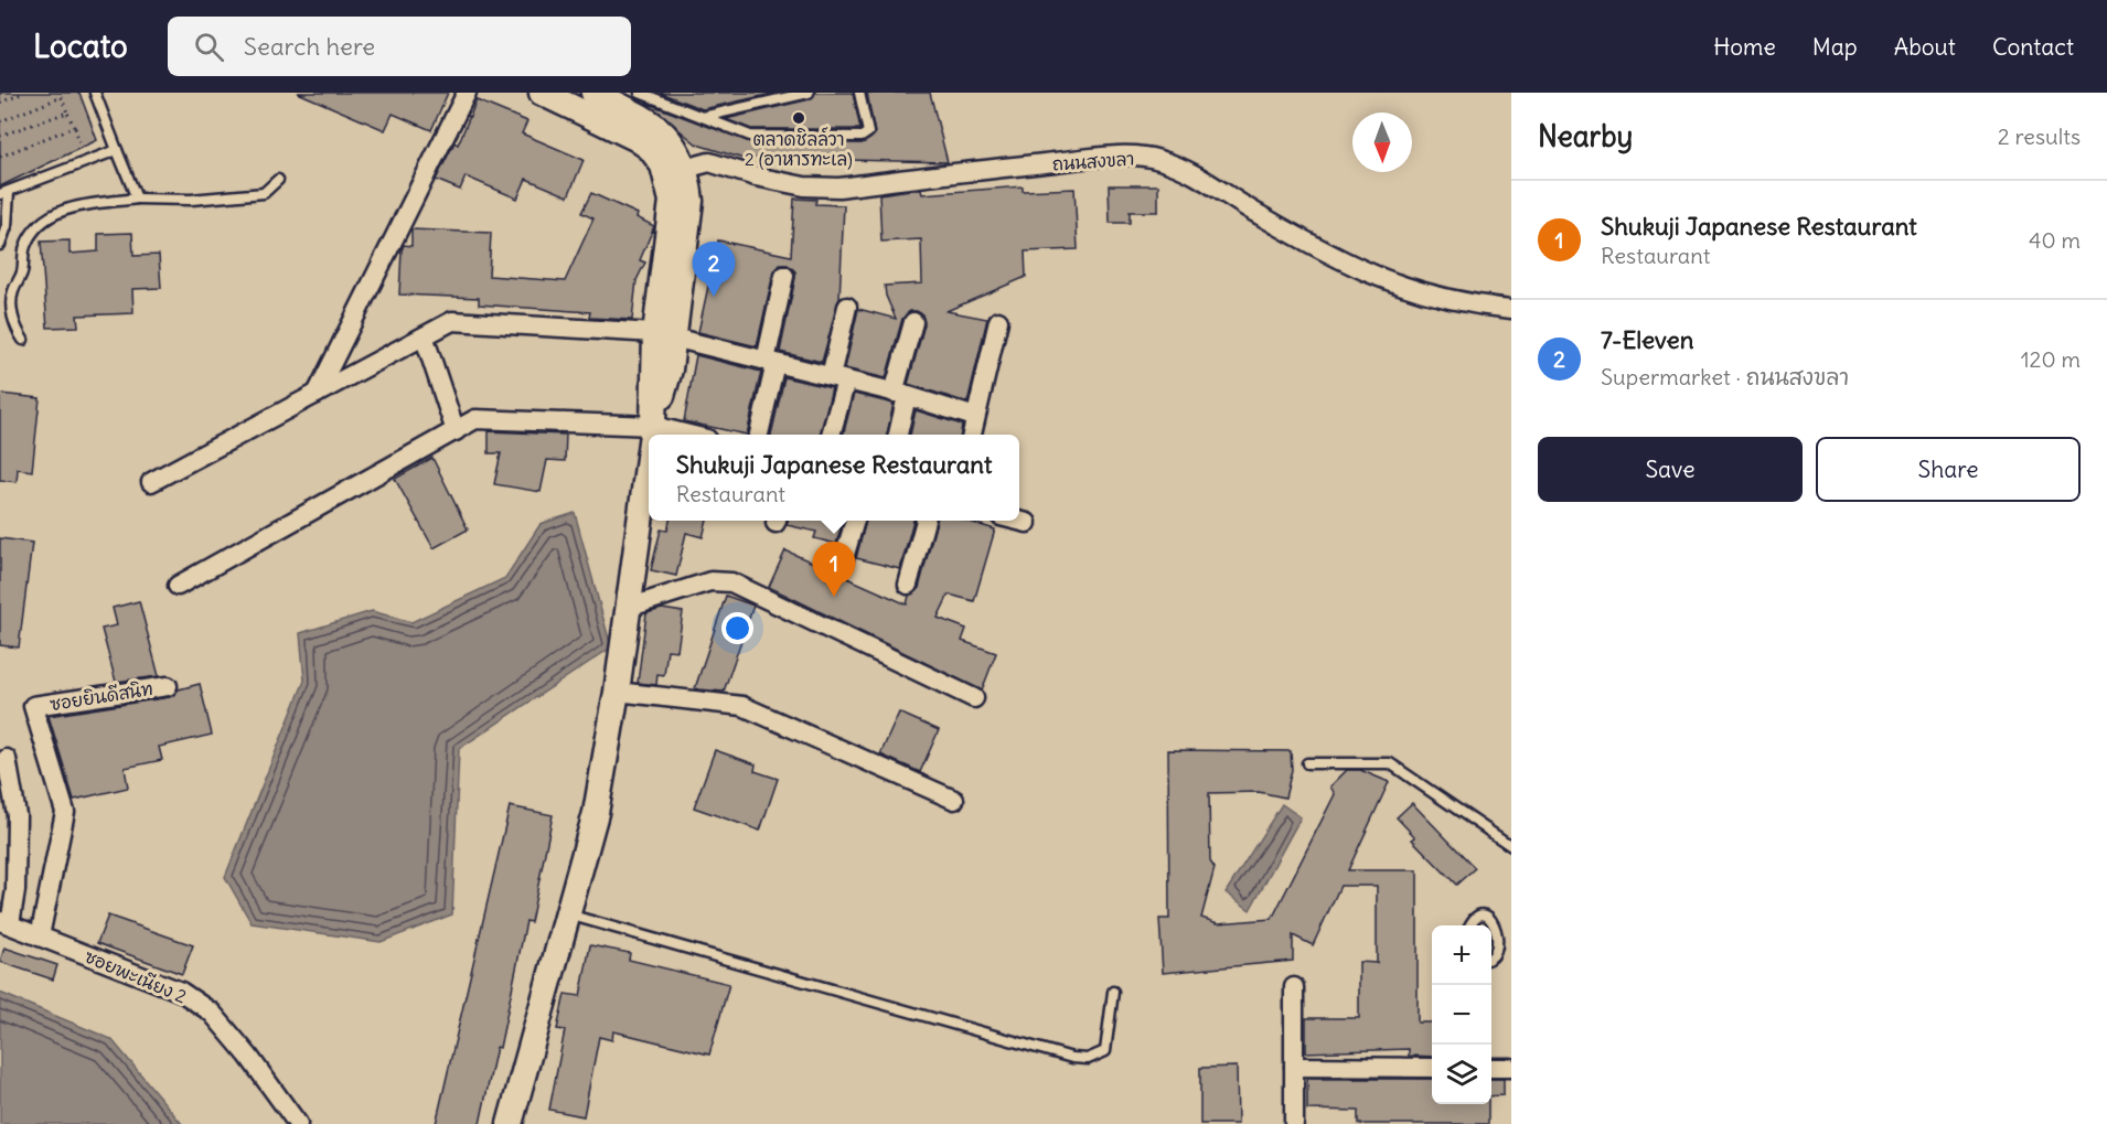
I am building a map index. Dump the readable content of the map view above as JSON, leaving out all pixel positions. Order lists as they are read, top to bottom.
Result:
{
  "streets": {
    "street": ["ถนนสงขลา", "ซอยยินดีสนิท", "ซอยพะเนียง 2"]
  },
  "crossings": [
    ["ซอยยินดีสนิท", "ซอยพะเนียง 2"]
  ],
  "places": ["ตลาดชิลล์วา 2 (อาหารทะเล)"],
  "north": "bottom",
  "page": {
    "header": "Locato",
    "search": "Search here",
    "nav": [
      "Home",
      "Map",
      "About",
      "Contact"
    ],
    "heading": ["Nearby", "2 results"],
    "list": [
      {
        "mark": "1",
        "name": "Shukuji Japanese Restaurant",
        "note": "Restaurant",
        "value": "40 m"
      },
      {
        "mark": "2",
        "name": "7-Eleven",
        "note": "Supermarket · ถนนสงขลา",
        "value": "120 m"
      }
    ],
    "pins": ["2", "1"],
    "buttons": ["Save", "Share"],
    "popup": ["Shukuji Japanese Restaurant", "Restaurant"],
    "map_buttons": ["+", "−"]
  }
}
